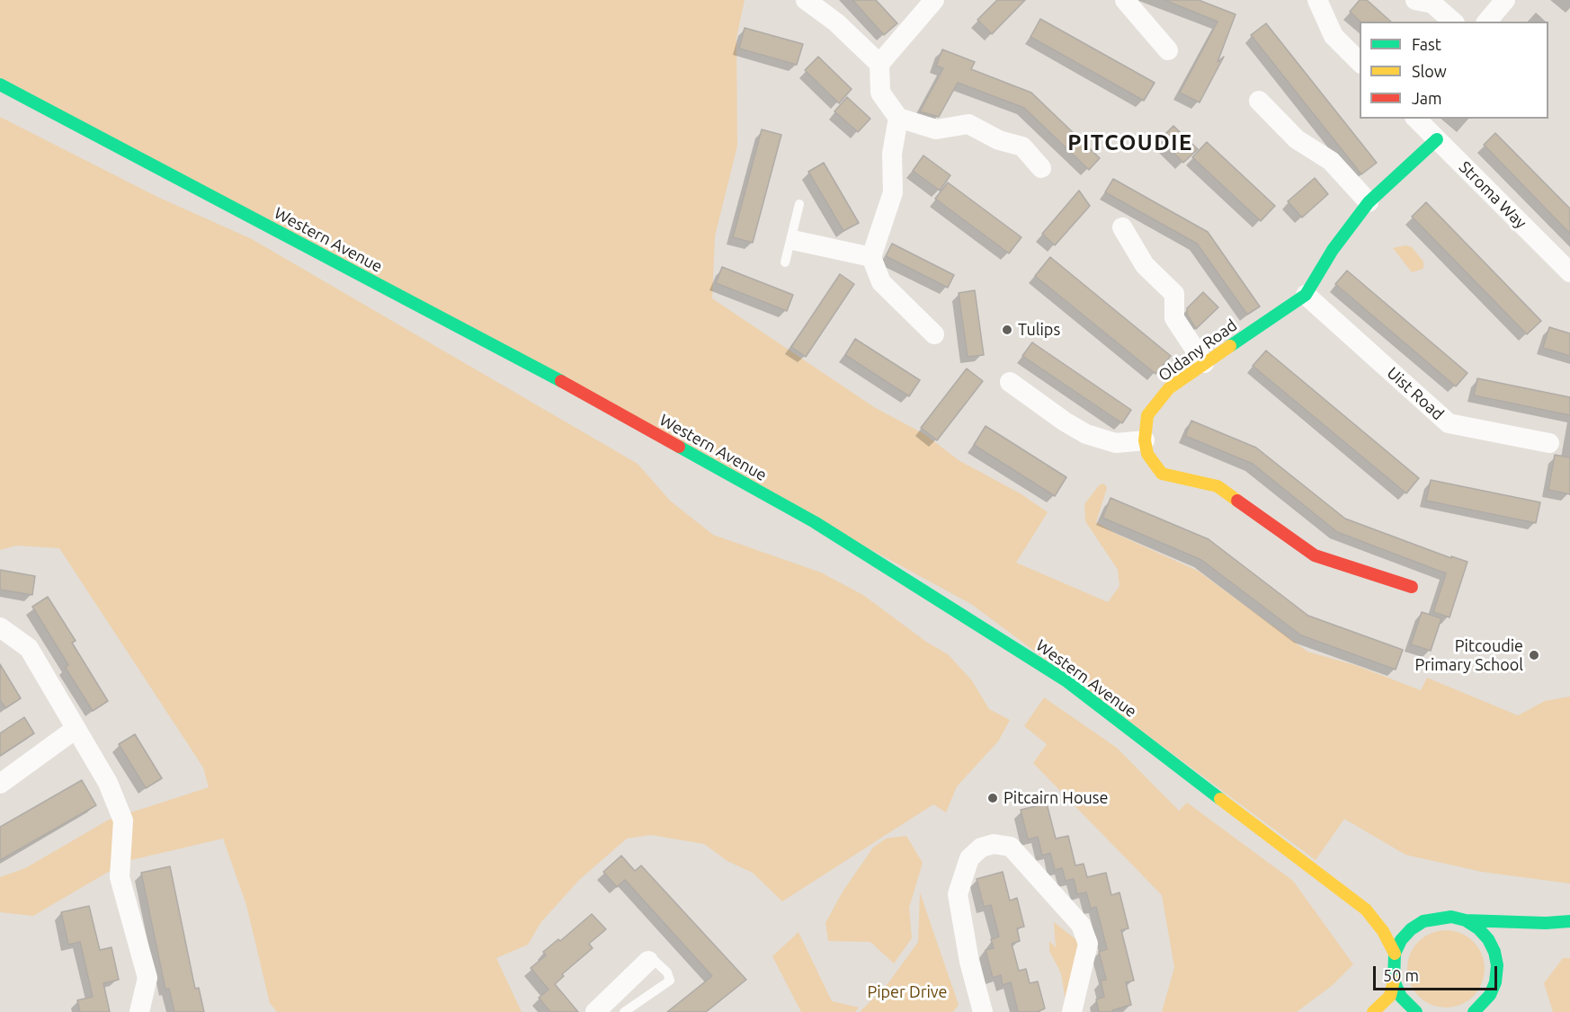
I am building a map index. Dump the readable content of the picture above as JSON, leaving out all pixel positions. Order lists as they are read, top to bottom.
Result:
{
  "streets": {
    "main road": ["Western Avenue", "Oldany Road"],
    "street": ["Stroma Way", "Uist Road"]
  },
  "crossings": [
    ["Stroma Way", "Oldany Road"],
    ["Oldany Road", "Uist Road"]
  ],
  "districts": ["PITCOUDIE"],
  "parks": ["Piper Drive"],
  "places": ["Tulips", "Pitcoudie Primary School", "Pitcairn House"],
  "legend": ["Fast", "Slow", "Jam"],
  "scale_bar": "50 m"
}
